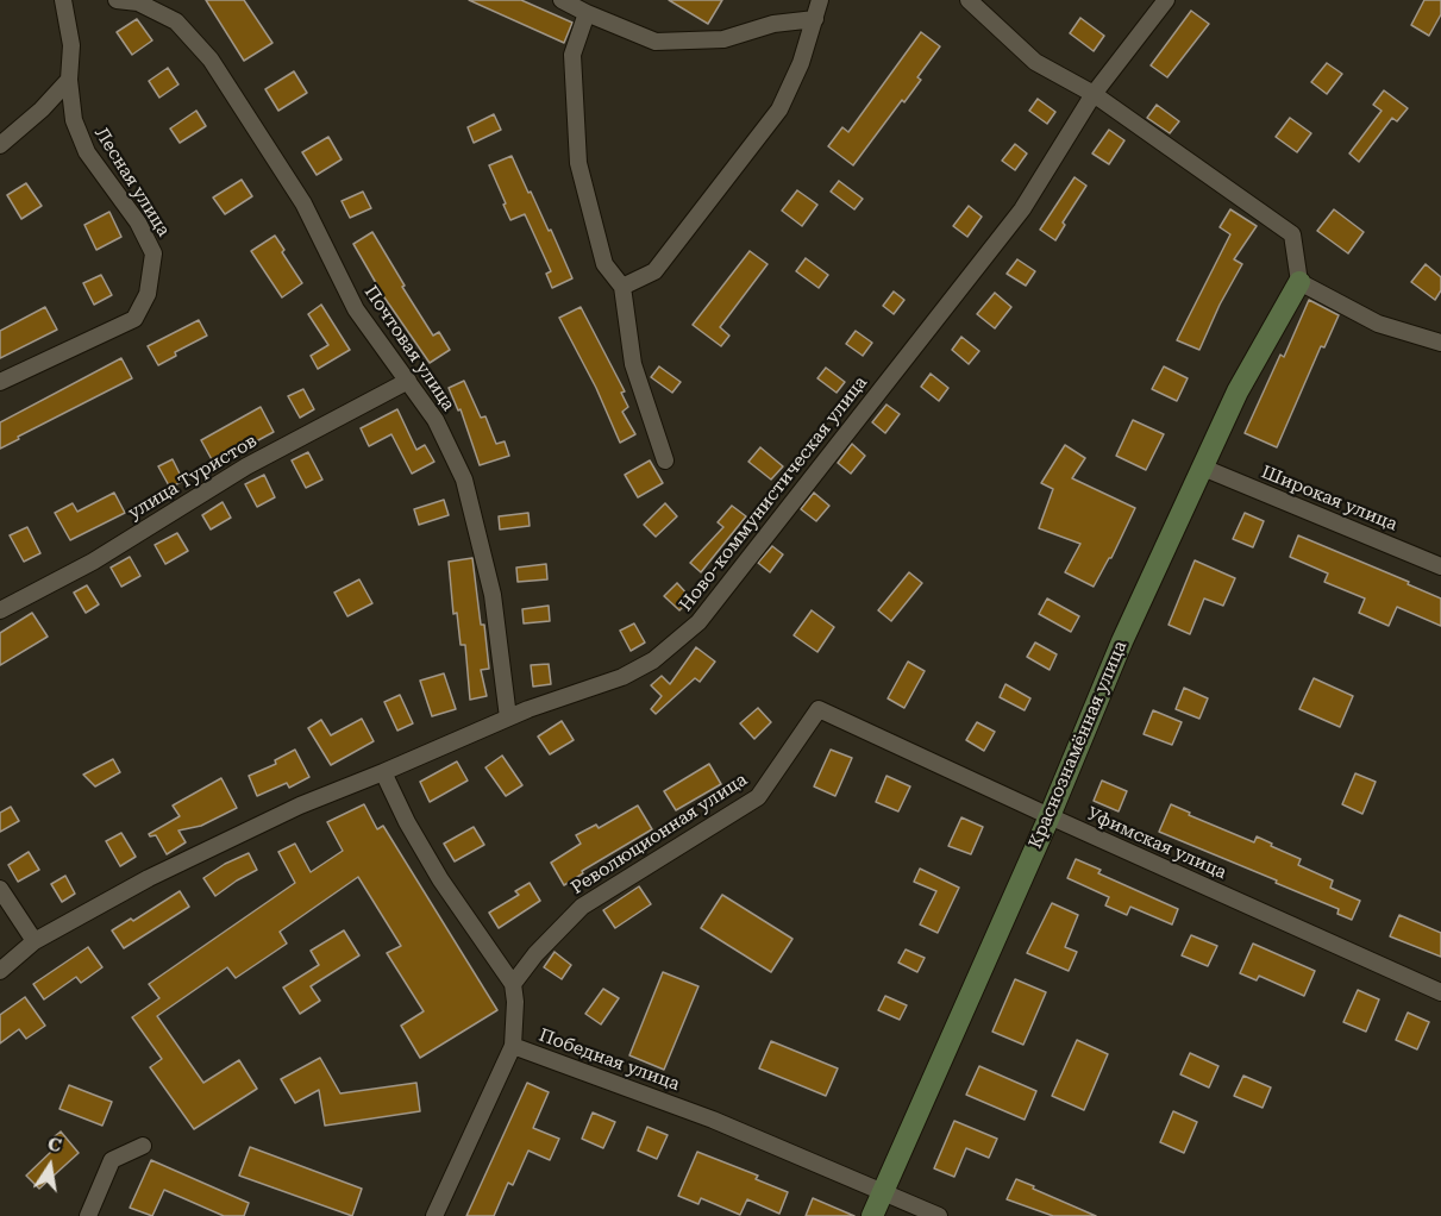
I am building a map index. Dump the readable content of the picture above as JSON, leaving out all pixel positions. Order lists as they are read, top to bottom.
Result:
{
  "streets": {
    "street": [
      "Лесная улица",
      "Почтовая улица",
      "улица Туристов",
      "Ново-коммунистическая улица",
      "Широкая улица",
      "Краснознамённая улица",
      "Революционная улица",
      "Уфимская улица",
      "Победная улица"
    ]
  },
  "crossings": [
    ["Почтовая улица", "улица Туристов"],
    ["Почтовая улица", "Ново-коммунистическая улица"],
    ["Широкая улица", "Краснознамённая улица"],
    ["Краснознамённая улица", "Уфимская улица"],
    ["Краснознамённая улица", "Победная улица"],
    ["Революционная улица", "Уфимская улица"],
    ["Революционная улица", "Победная улица"]
  ],
  "north": "top"
}
